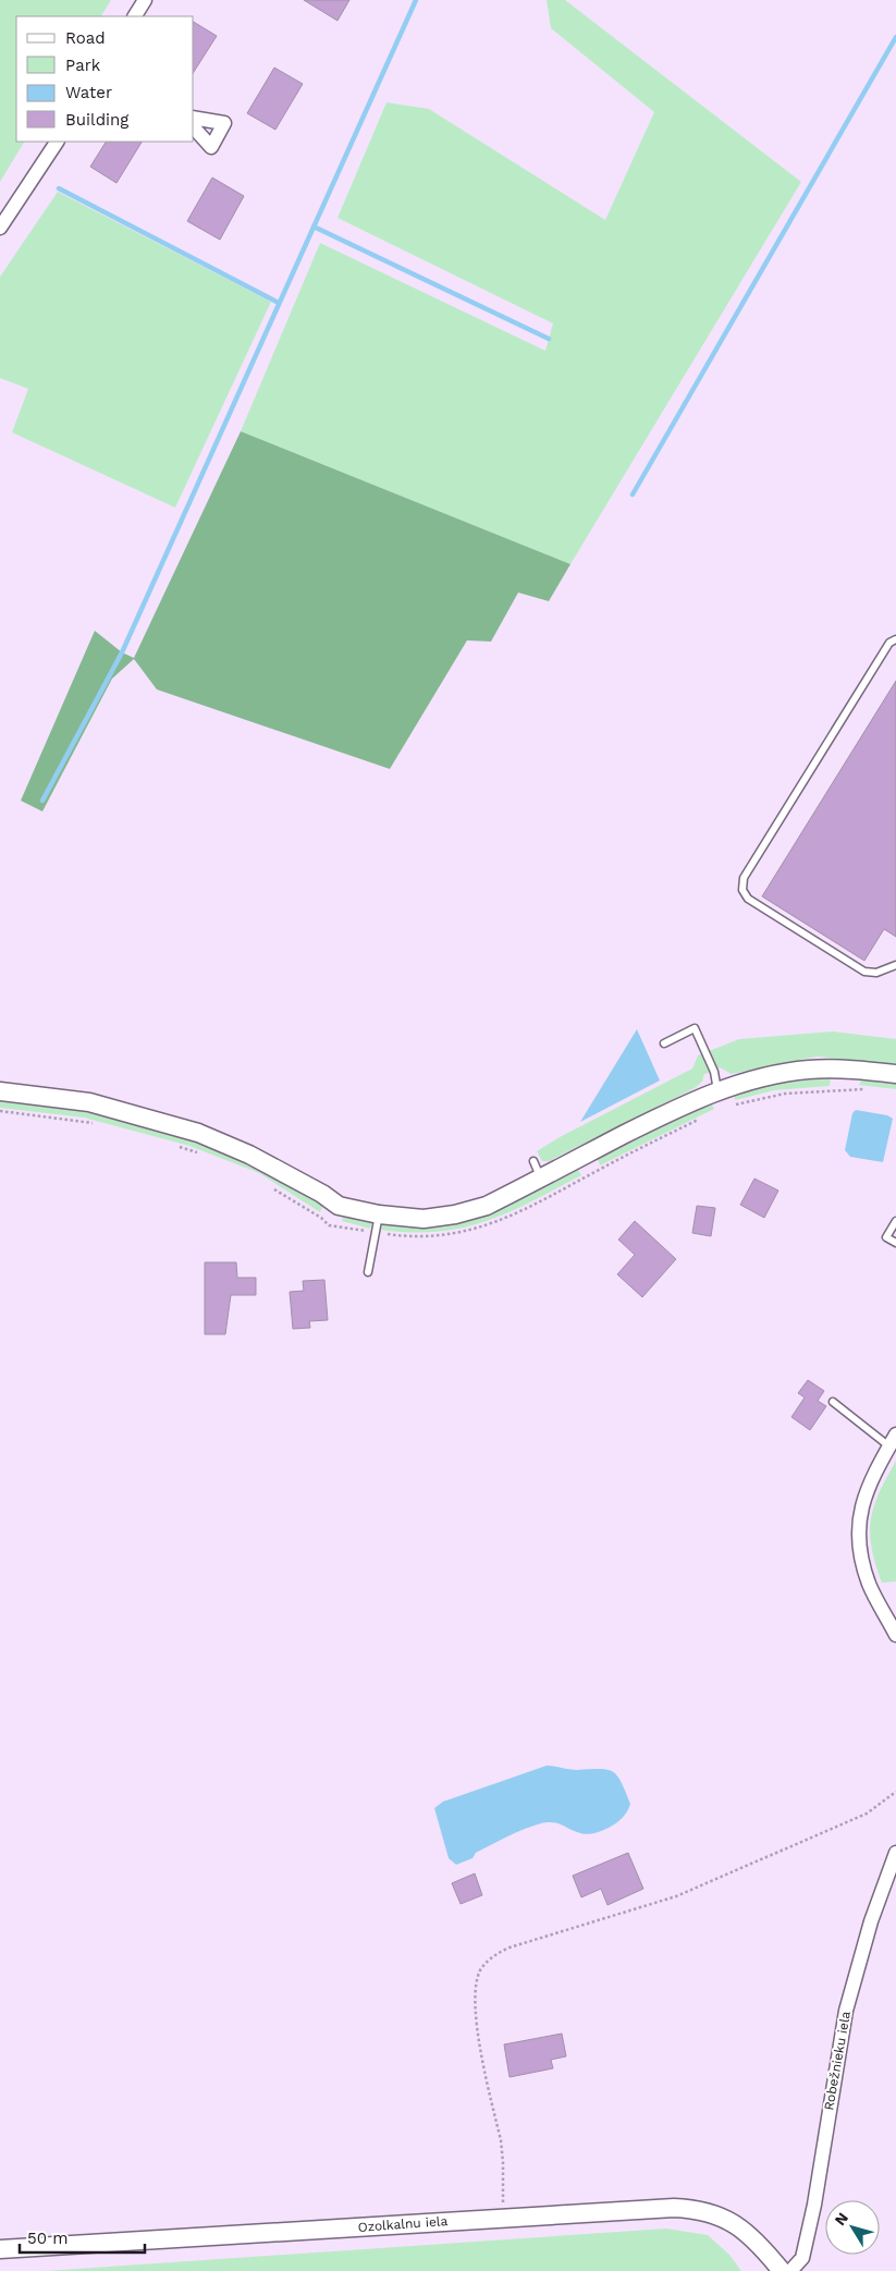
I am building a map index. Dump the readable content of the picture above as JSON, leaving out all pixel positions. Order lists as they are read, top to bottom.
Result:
{
  "streets": {
    "street": ["Robežnieku iela", "Ozolkalnu iela"]
  },
  "legend": [
    "Road",
    "Park",
    "Water",
    "Building"
  ],
  "scale_bar": "50 m",
  "north": "top left"
}
